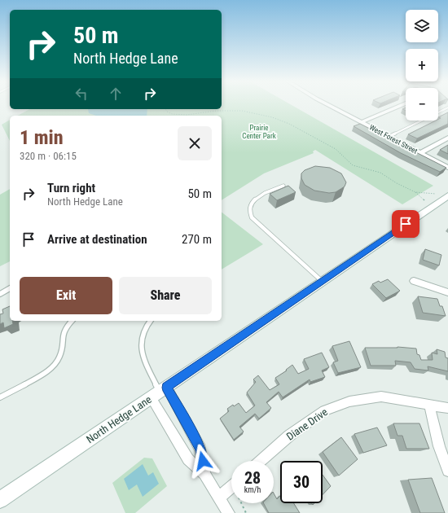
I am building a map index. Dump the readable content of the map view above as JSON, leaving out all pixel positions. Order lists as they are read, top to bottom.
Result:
{
  "streets": {
    "street": ["West Forest Street", "North Hedge Lane", "Diane Drive"]
  },
  "parks": ["Prairie Center Park"],
  "page": {
    "map_buttons": ["+", "−"],
    "turn": ["50 m", "North Hedge Lane"],
    "heading": ["1 min", "320 m · 06:15"],
    "list": [
      {
        "name": "Turn right",
        "note": "North Hedge Lane",
        "value": "50 m"
      },
      {
        "name": "Arrive at destination",
        "value": "270 m"
      }
    ],
    "buttons": ["Exit", "Share"],
    "speed": "28 km/h",
    "limit": "30"
  }
}
